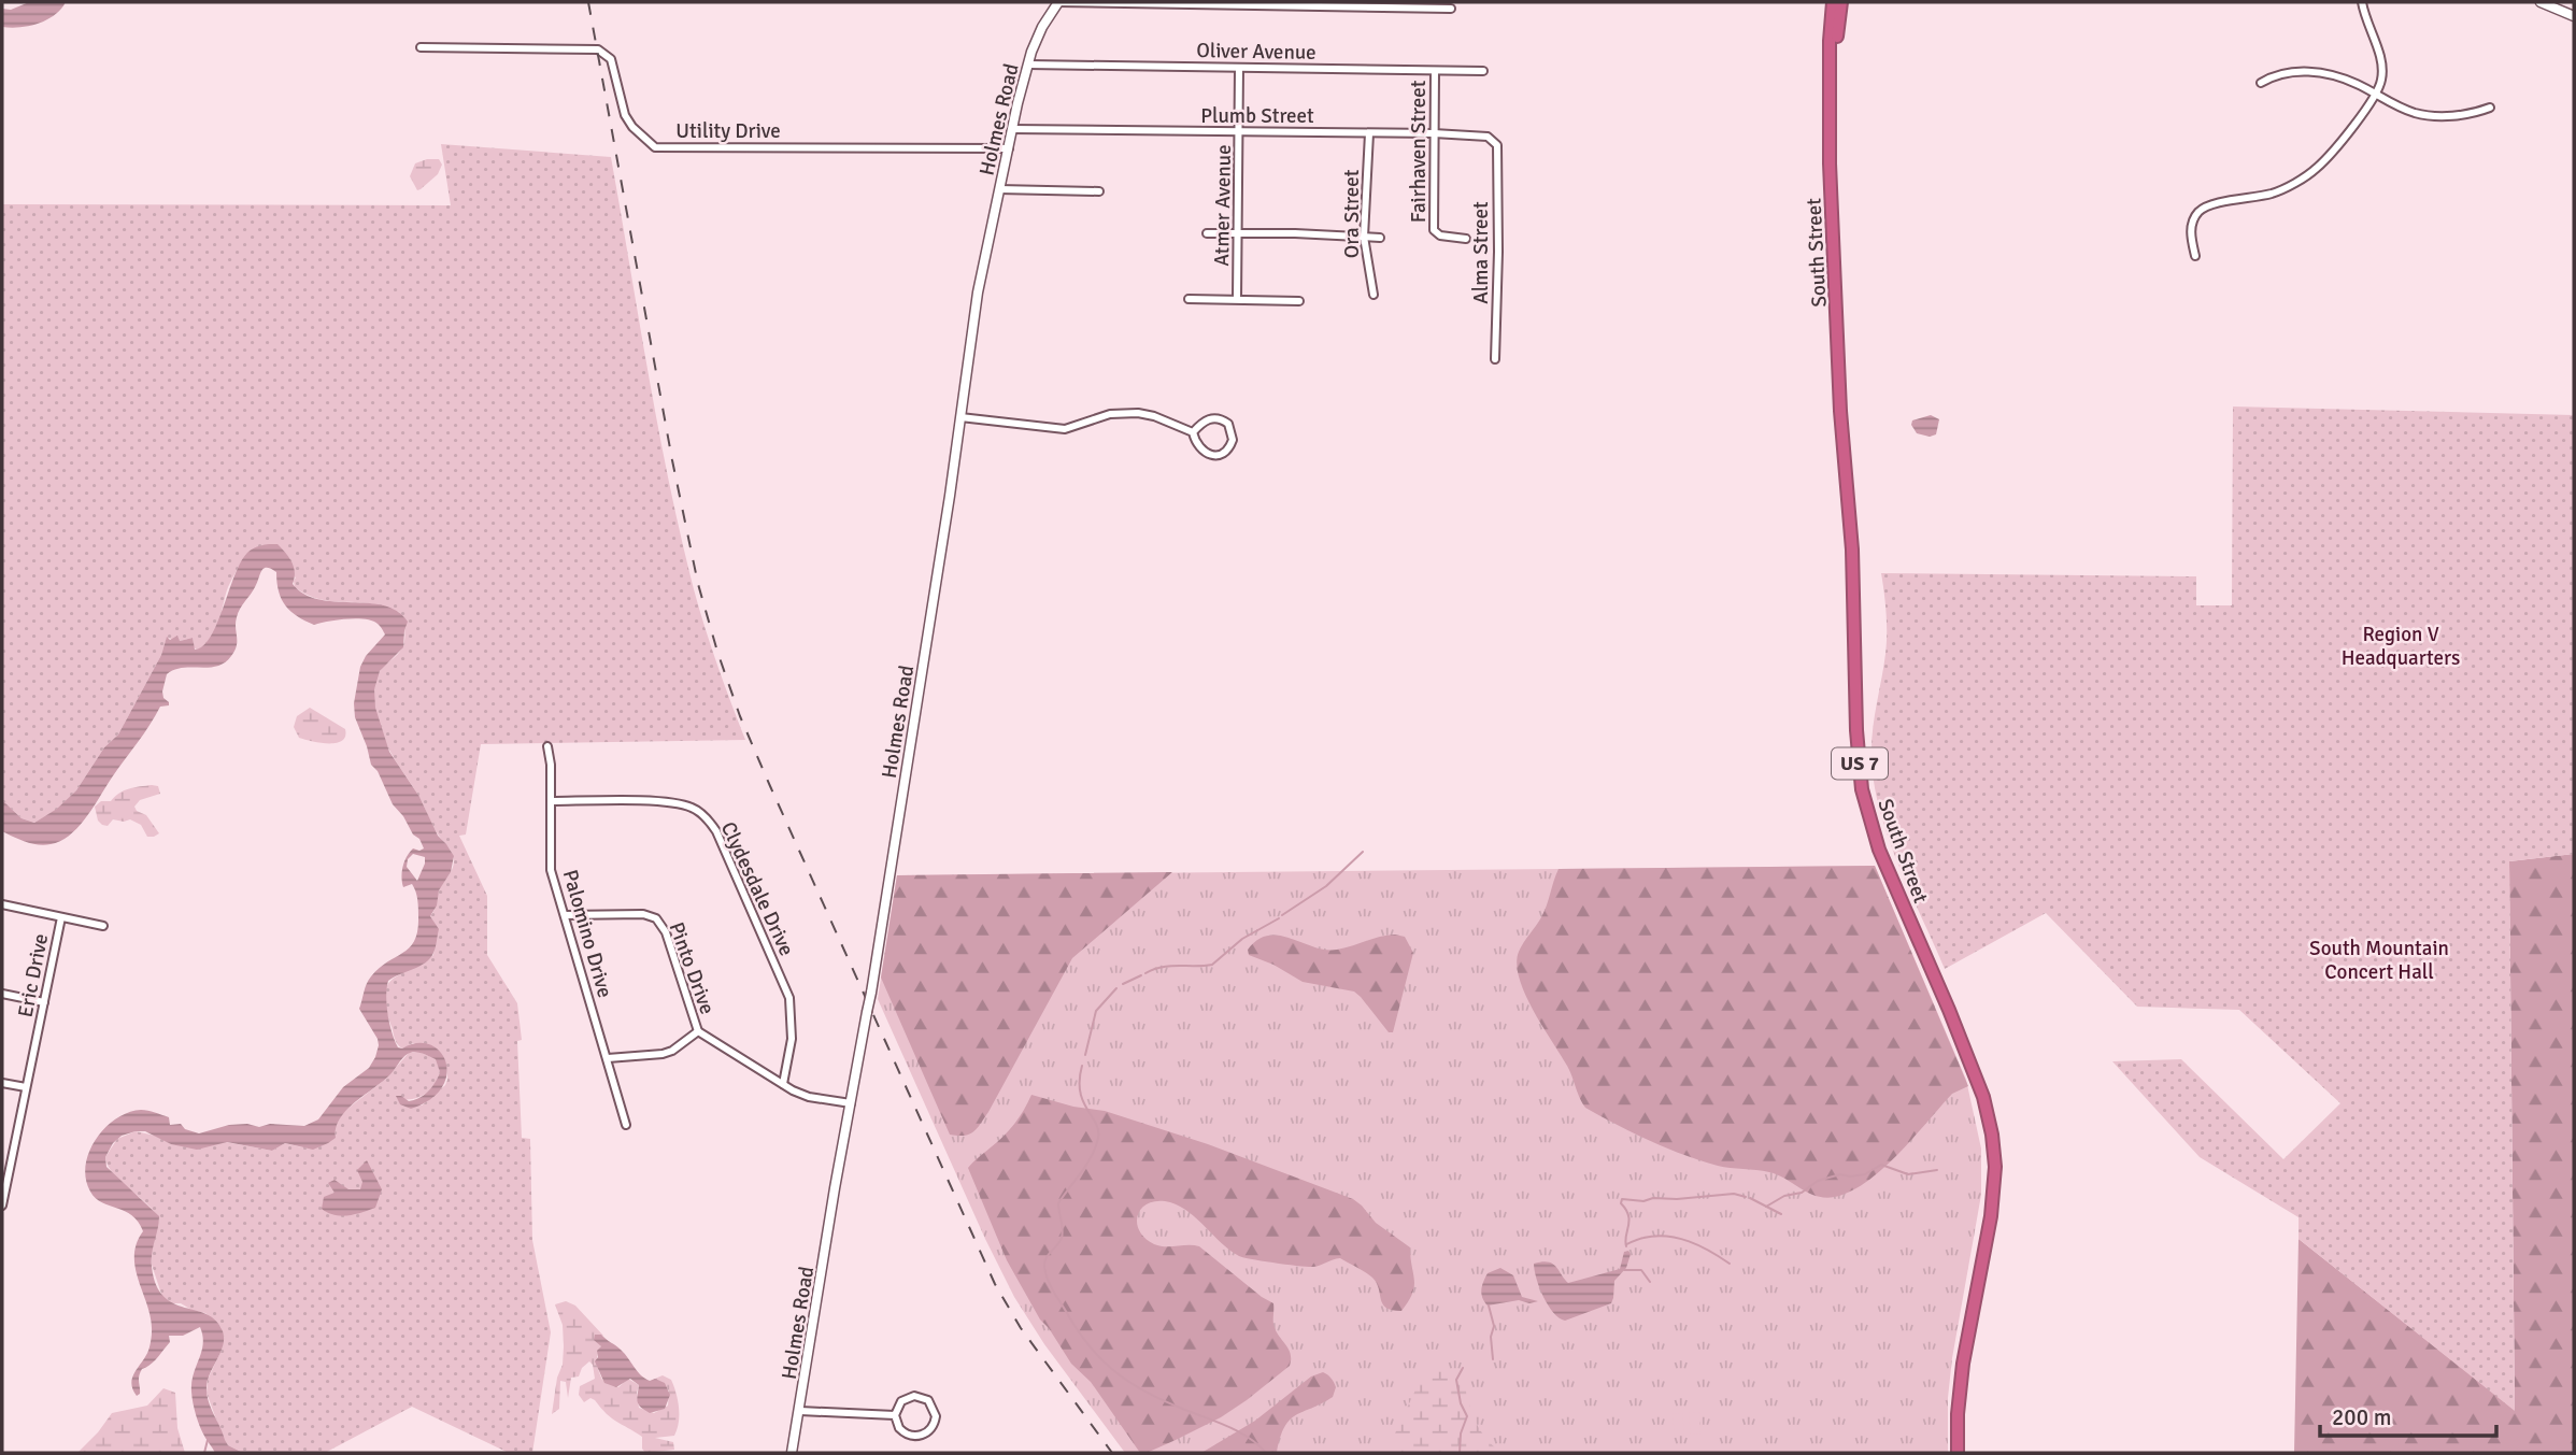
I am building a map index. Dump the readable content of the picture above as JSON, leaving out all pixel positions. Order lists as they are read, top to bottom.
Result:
{
  "streets": {
    "highway": ["South Street", "US 7"],
    "street": [
      "Oliver Avenue",
      "Plumb Street",
      "Holmes Road",
      "Utility Drive",
      "Fairhaven Street",
      "Atmer Avenue",
      "Ora Street",
      "Alma Street",
      "Clydesdale Drive",
      "Palomino Drive",
      "Pinto Drive",
      "Eric Drive"
    ]
  },
  "crossings": [
    ["Oliver Avenue", "Holmes Road"],
    ["Oliver Avenue", "Fairhaven Street"],
    ["Oliver Avenue", "Atmer Avenue"],
    ["Plumb Street", "Holmes Road"],
    ["Plumb Street", "Fairhaven Street"],
    ["Plumb Street", "Atmer Avenue"],
    ["Plumb Street", "Ora Street"],
    ["Plumb Street", "Alma Street"],
    ["Holmes Road", "Utility Drive"],
    ["Clydesdale Drive", "Palomino Drive"],
    ["Palomino Drive", "Pinto Drive"]
  ],
  "parks": ["Region V Headquarters", "South Mountain Concert Hall"],
  "scale_bar": "200 m"
}
